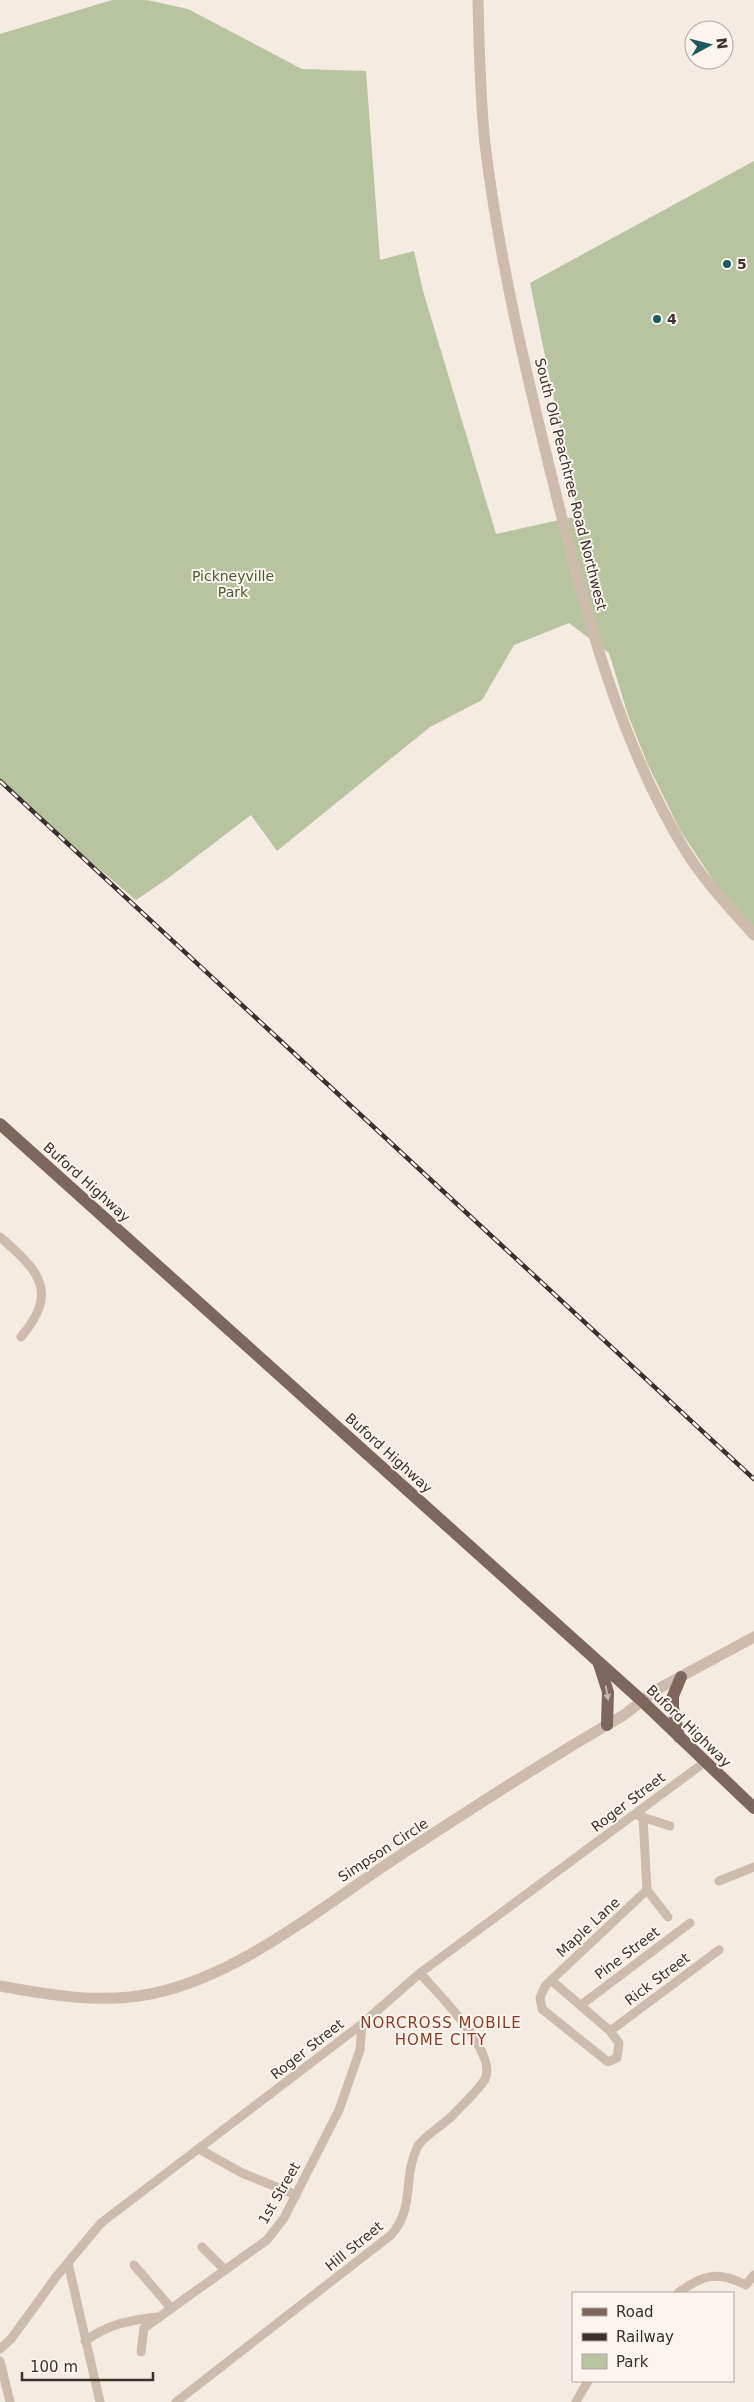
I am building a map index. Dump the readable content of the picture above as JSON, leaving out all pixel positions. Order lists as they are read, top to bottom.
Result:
{
  "streets": {
    "main road": ["Buford Highway"],
    "street": [
      "South Old Peachtree Road Northwest",
      "Roger Street",
      "Simpson Circle",
      "Maple Lane",
      "Pine Street",
      "Rick Street",
      "1st Street",
      "Hill Street"
    ]
  },
  "crossings": [
    ["Buford Highway", "Roger Street"],
    ["Buford Highway", "Simpson Circle"],
    ["Roger Street", "1st Street"],
    ["Roger Street", "Hill Street"]
  ],
  "districts": ["NORCROSS MOBILE HOME CITY"],
  "parks": ["Pickneyville Park"],
  "places": ["5", "4"],
  "legend": ["Road", "Railway", "Park"],
  "scale_bar": "100 m",
  "north": "right"
}
